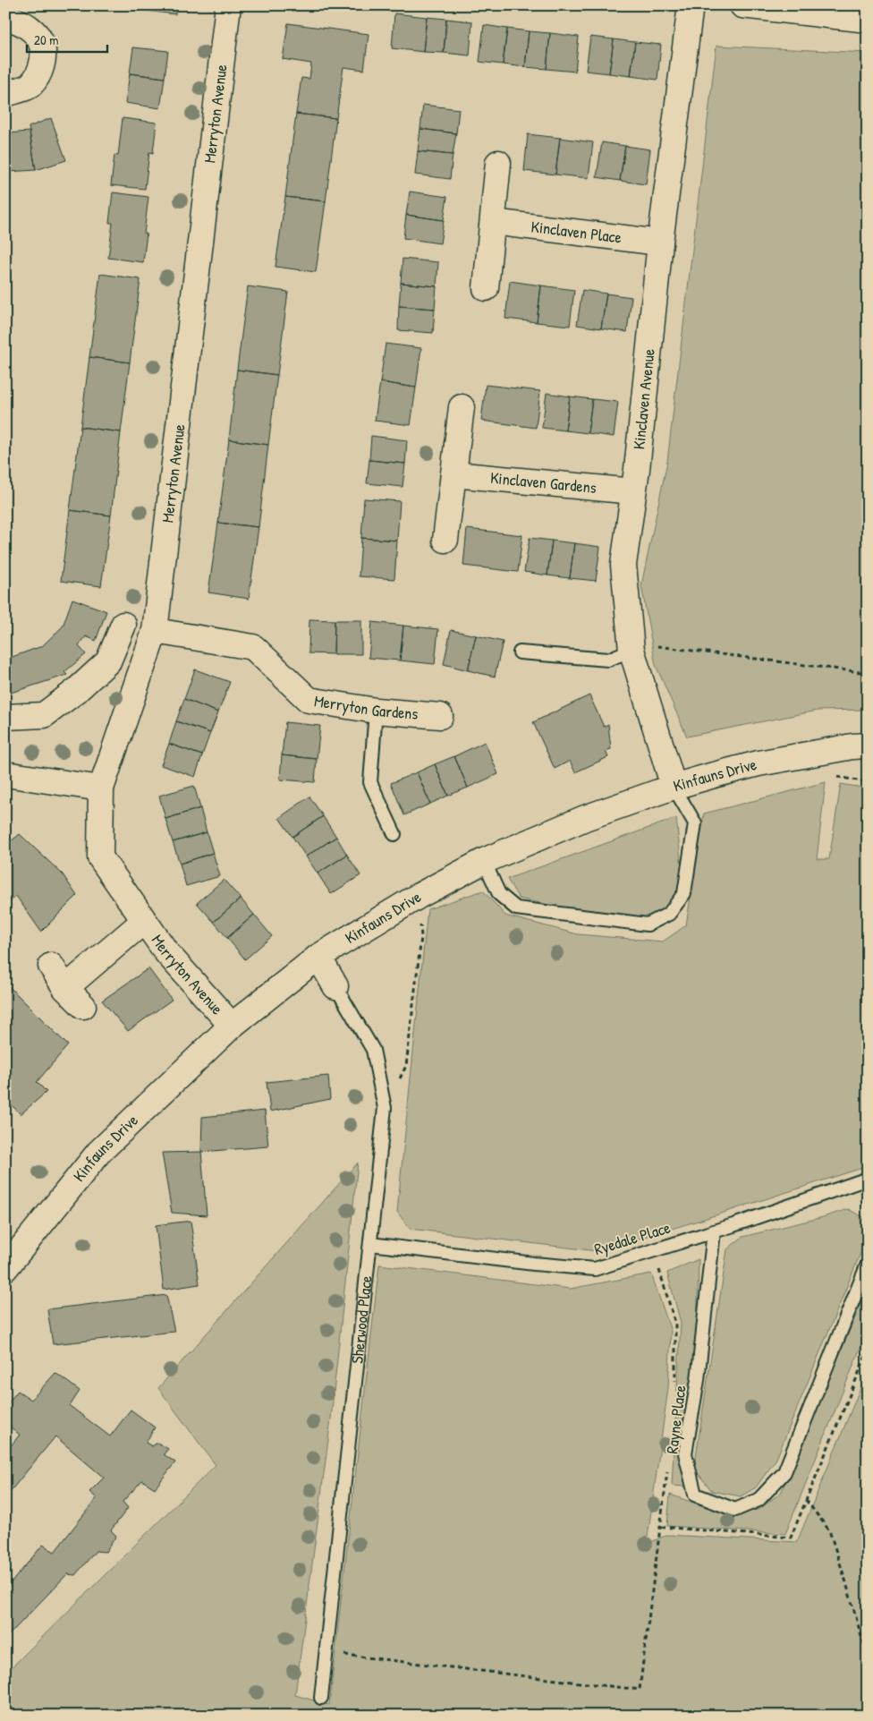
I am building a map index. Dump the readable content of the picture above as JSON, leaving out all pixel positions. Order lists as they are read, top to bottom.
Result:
{
  "streets": {
    "street": [
      "Merryton Avenue",
      "Kinclaven Place",
      "Kinclaven Avenue",
      "Kinclaven Gardens",
      "Merryton Gardens",
      "Kinfauns Drive",
      "Sherwood Place"
    ],
    "lane": ["Ryedale Place", "Rayne Place"]
  },
  "crossings": [
    ["Merryton Avenue", "Merryton Gardens"],
    ["Merryton Avenue", "Kinfauns Drive"],
    ["Kinclaven Place", "Kinclaven Avenue"],
    ["Kinclaven Avenue", "Kinclaven Gardens"],
    ["Kinclaven Avenue", "Kinfauns Drive"],
    ["Kinfauns Drive", "Sherwood Place"],
    ["Ryedale Place", "Sherwood Place"],
    ["Ryedale Place", "Rayne Place"]
  ],
  "scale_bar": "20 m"
}
